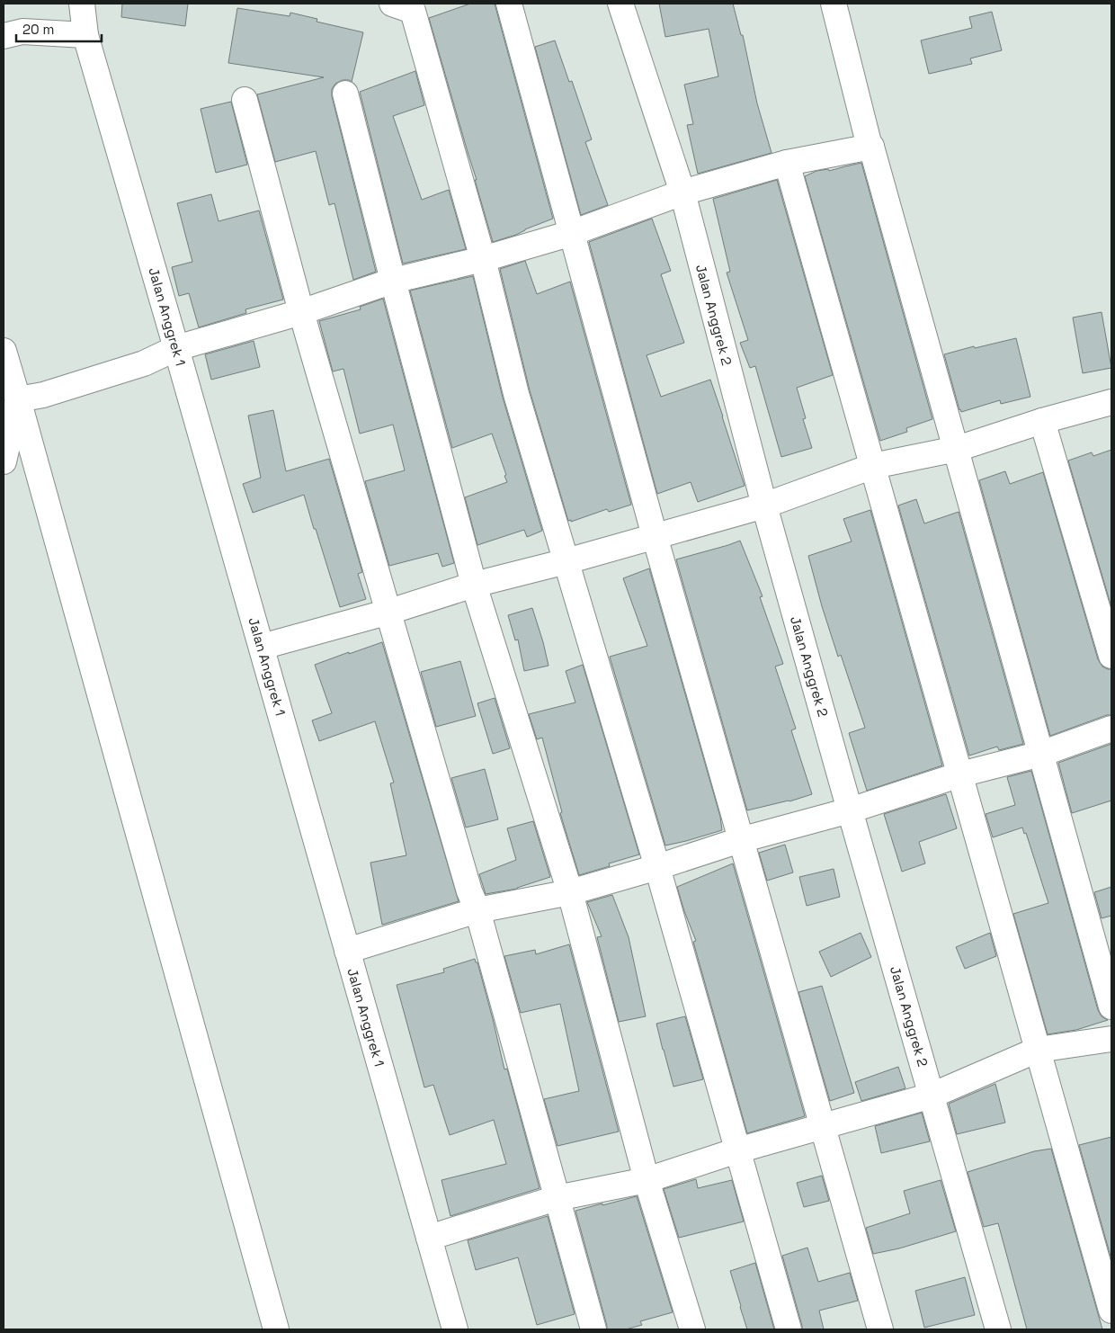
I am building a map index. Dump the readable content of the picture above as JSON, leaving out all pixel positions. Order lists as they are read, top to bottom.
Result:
{
  "streets": {
    "street": ["Jalan Anggrek 2", "Jalan Anggrek 1"]
  },
  "scale_bar": "20 m"
}
